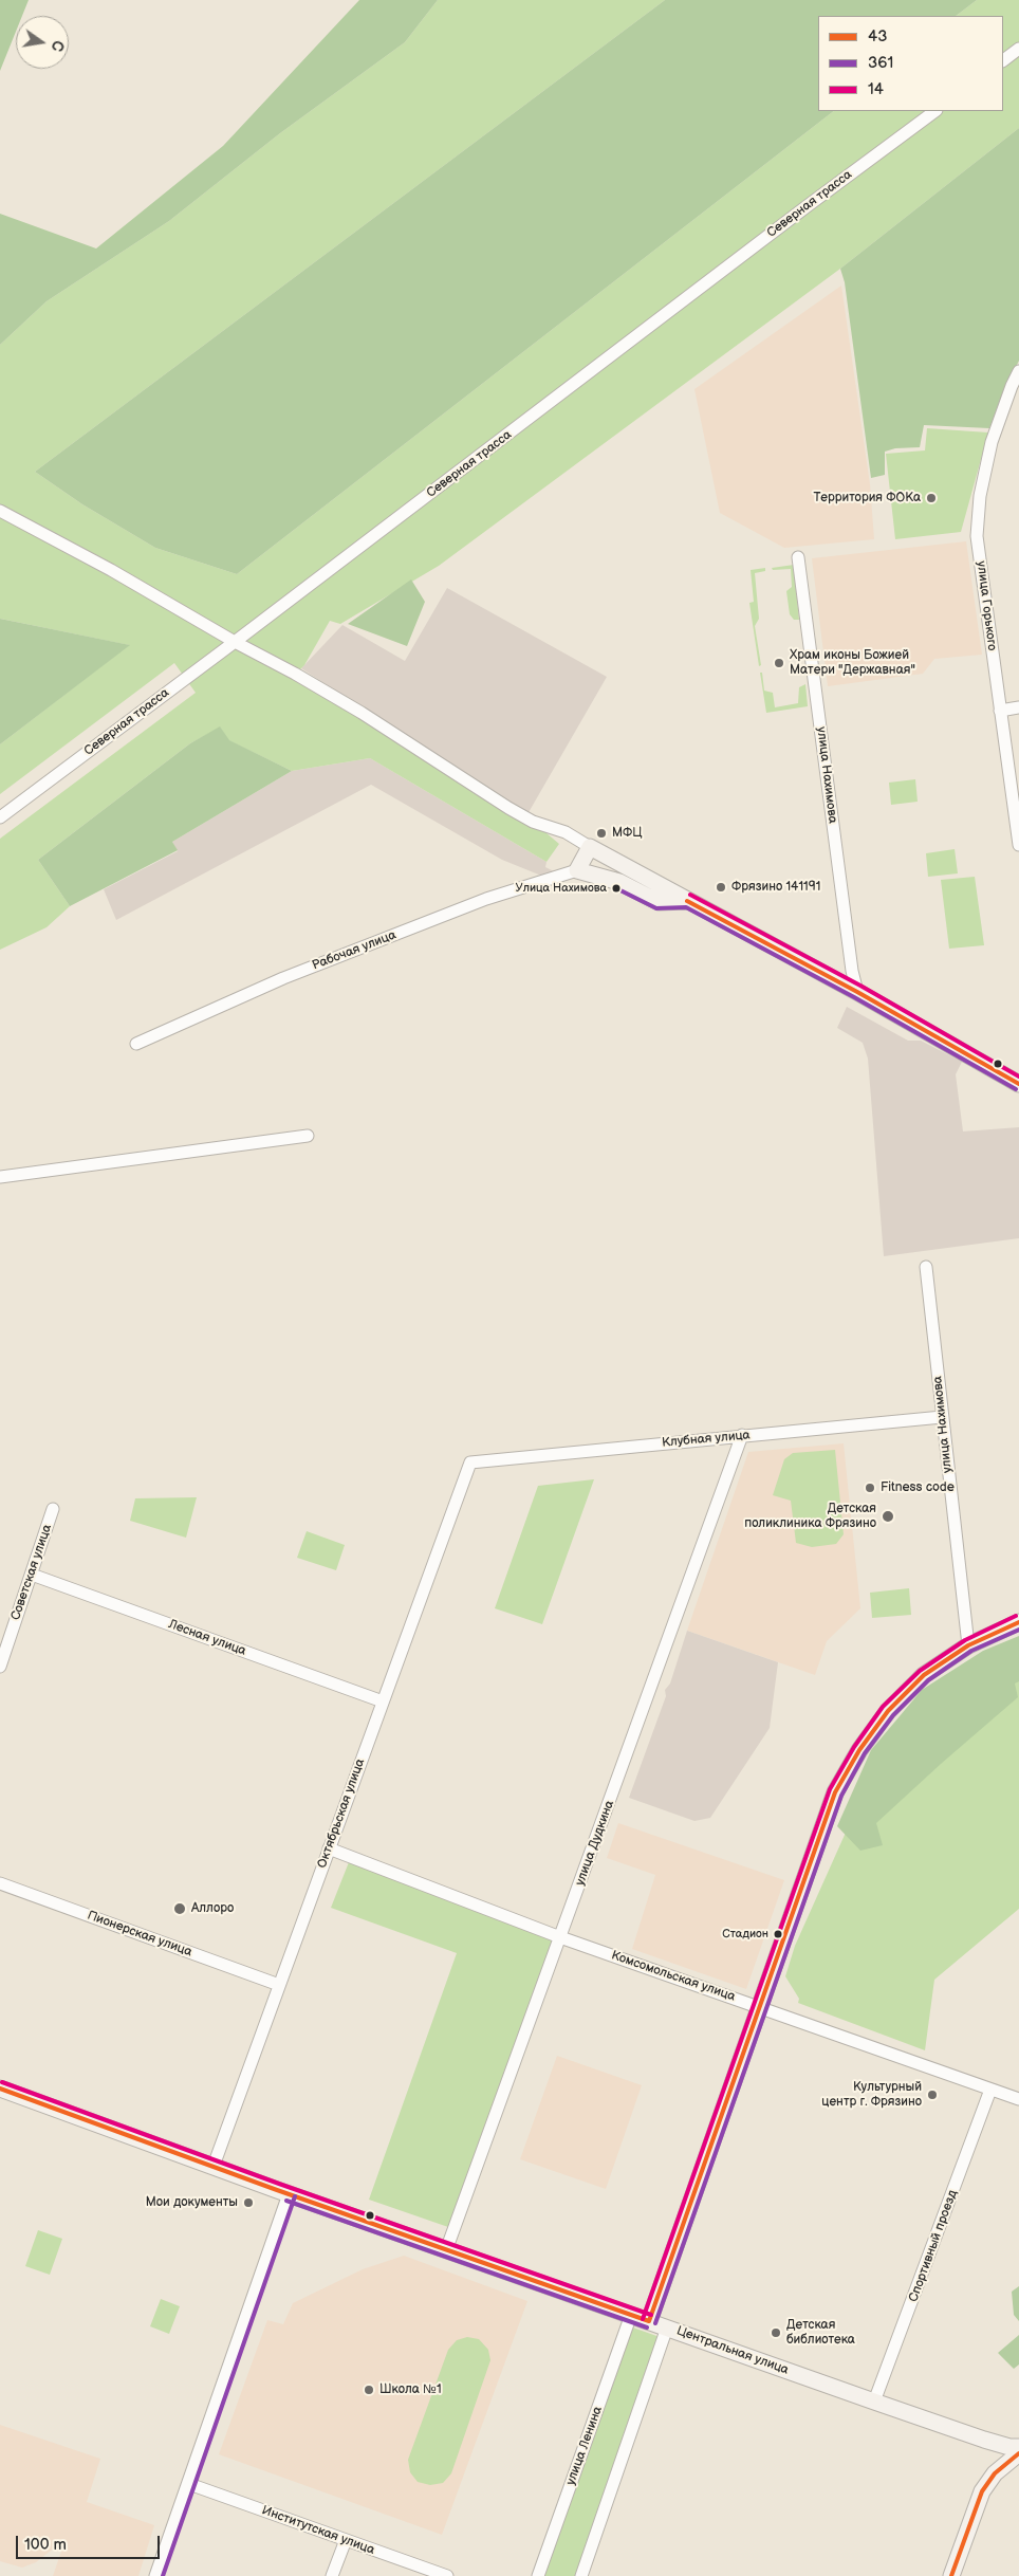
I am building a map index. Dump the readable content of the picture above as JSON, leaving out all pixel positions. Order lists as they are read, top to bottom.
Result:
{
  "streets": {
    "street": [
      "Северная трасса",
      "улица Горького",
      "улица Нахимова",
      "Рабочая улица",
      "Клубная улица",
      "Советская улица",
      "Лесная улица",
      "Октябрьская улица",
      "улица Дудкина",
      "Пионерская улица",
      "Комсомольская улица",
      "Спортивный проезд",
      "Центральная улица",
      "улица Ленина",
      "Институтская улица"
    ]
  },
  "crossings": [
    ["улица Нахимова", "Клубная улица"],
    ["Клубная улица", "Октябрьская улица"],
    ["Клубная улица", "улица Дудкина"],
    ["Советская улица", "Лесная улица"],
    ["Лесная улица", "Октябрьская улица"],
    ["Октябрьская улица", "Пионерская улица"],
    ["Октябрьская улица", "Комсомольская улица"],
    ["Октябрьская улица", "Центральная улица"],
    ["улица Дудкина", "Комсомольская улица"],
    ["улица Дудкина", "Центральная улица"],
    ["Комсомольская улица", "Спортивный проезд"],
    ["Спортивный проезд", "Центральная улица"],
    ["Центральная улица", "улица Ленина"]
  ],
  "places": [
    "Территория ФОКа",
    "Храм иконы Божией Матери \"Державная\"",
    "МФЦ",
    "Фрязино 141191",
    "Улица Нахимова",
    "Fitness code",
    "Детская поликлиника Фрязино",
    "Аллоро",
    "Стадион",
    "Культурный центр г. Фрязино",
    "Мои документы",
    "Детская библиотека",
    "Школа №1"
  ],
  "lines": ["transit line 361", "transit line 14", "transit line 43"],
  "legend": ["43", "361", "14"],
  "scale_bar": "100 m",
  "north": "right"
}
